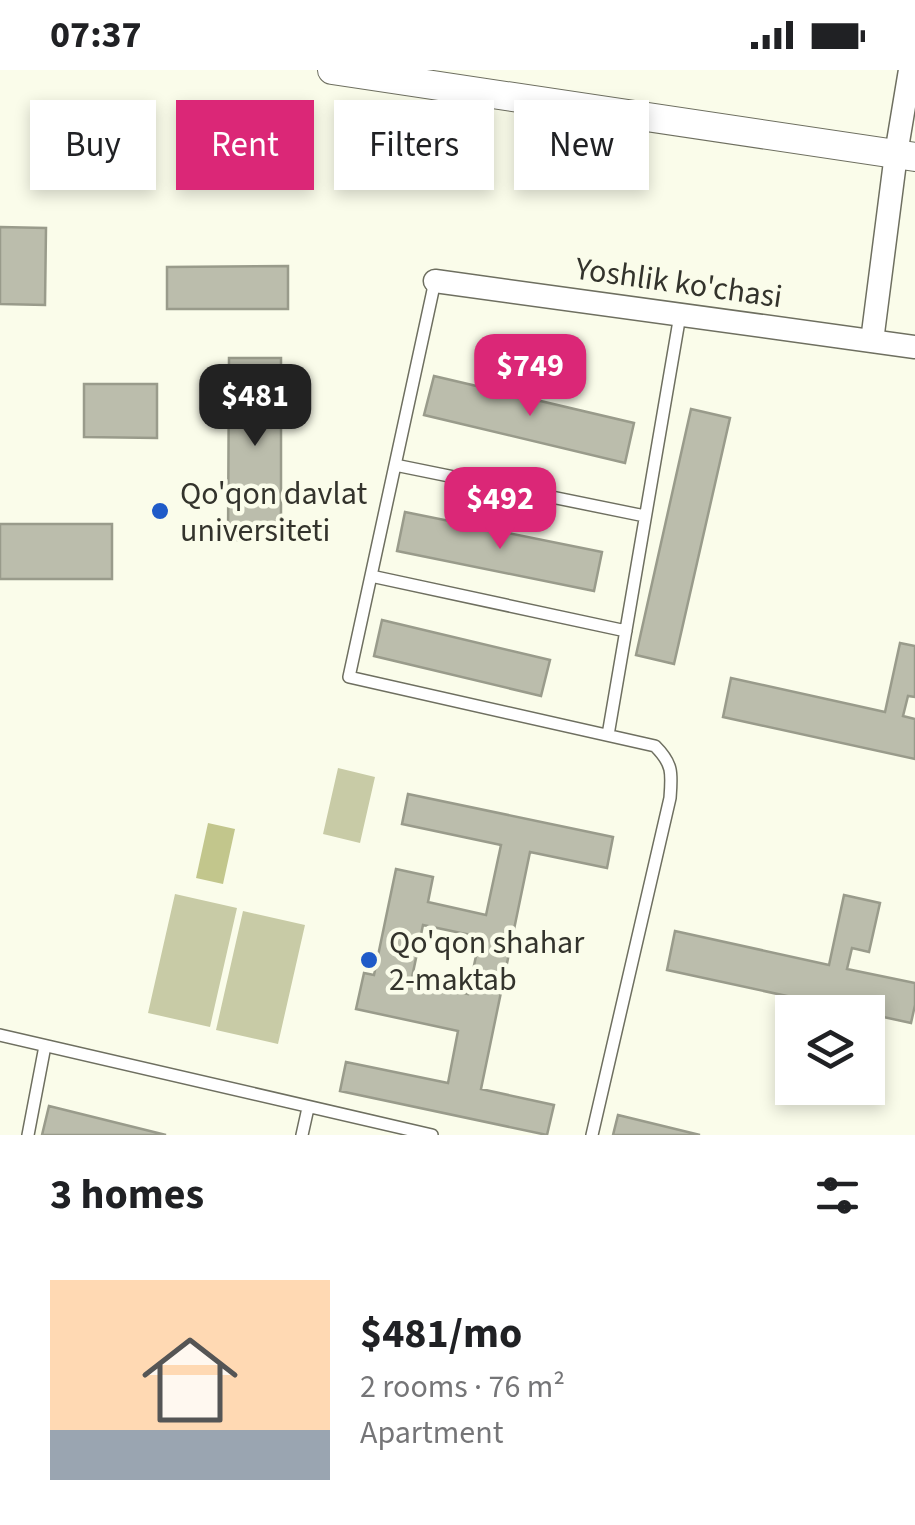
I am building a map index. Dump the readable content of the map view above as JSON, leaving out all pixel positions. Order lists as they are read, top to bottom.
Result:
{
  "streets": {
    "street": ["Yoshlik ko'chasi"]
  },
  "places": ["Qo'qon davlat universiteti", "Qo'qon shahar 2-maktab"],
  "page": {
    "status": "07:37",
    "chip": [
      "Buy",
      "Rent",
      "Filters",
      "New"
    ],
    "price": ["$749", "$481", "$492"],
    "heading": "3 homes",
    "list": [
      {
        "name": "$481/mo",
        "note": "2 rooms · 76 m² · Apartment"
      }
    ]
  }
}
